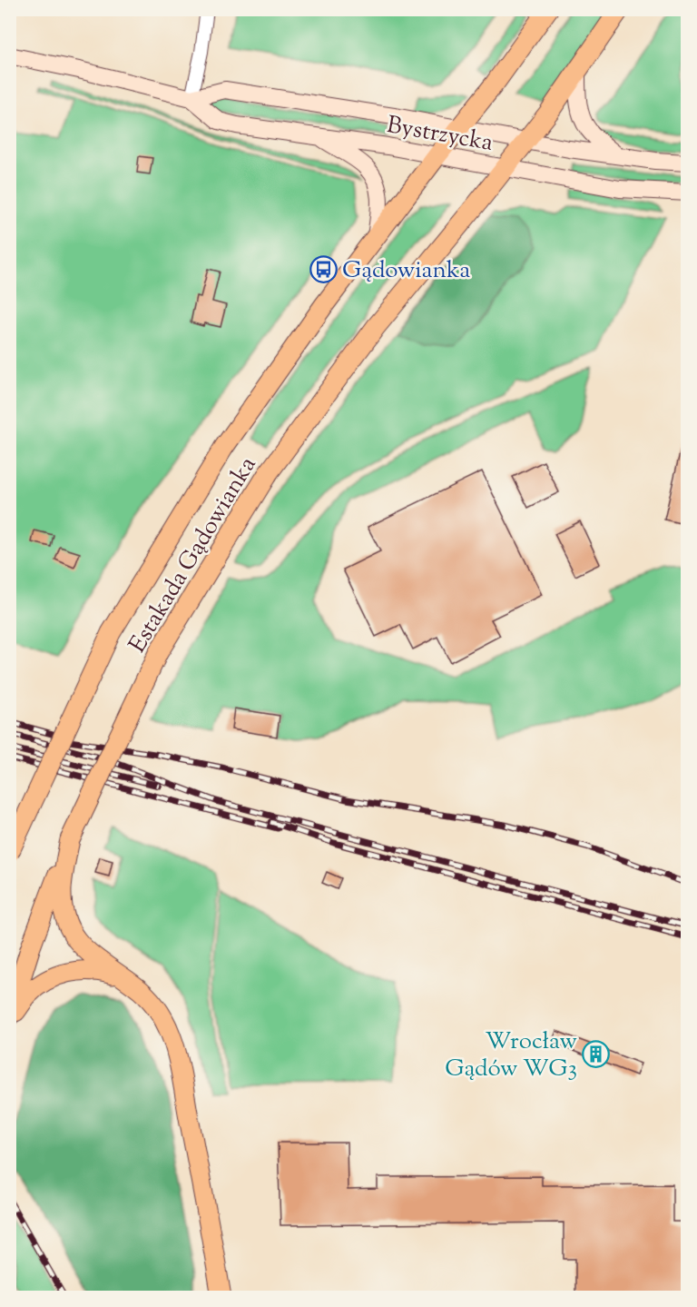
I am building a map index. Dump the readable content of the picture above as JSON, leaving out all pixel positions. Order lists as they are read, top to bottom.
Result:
{
  "streets": {
    "main road": ["Estakada Gądowianka"],
    "street": ["Bystrzycka"]
  },
  "crossings": [
    ["Bystrzycka", "Estakada Gądowianka"]
  ],
  "places": {
    "bus stop": ["Gądowianka"],
    "building": ["Wrocław Gądów WG3"]
  }
}
